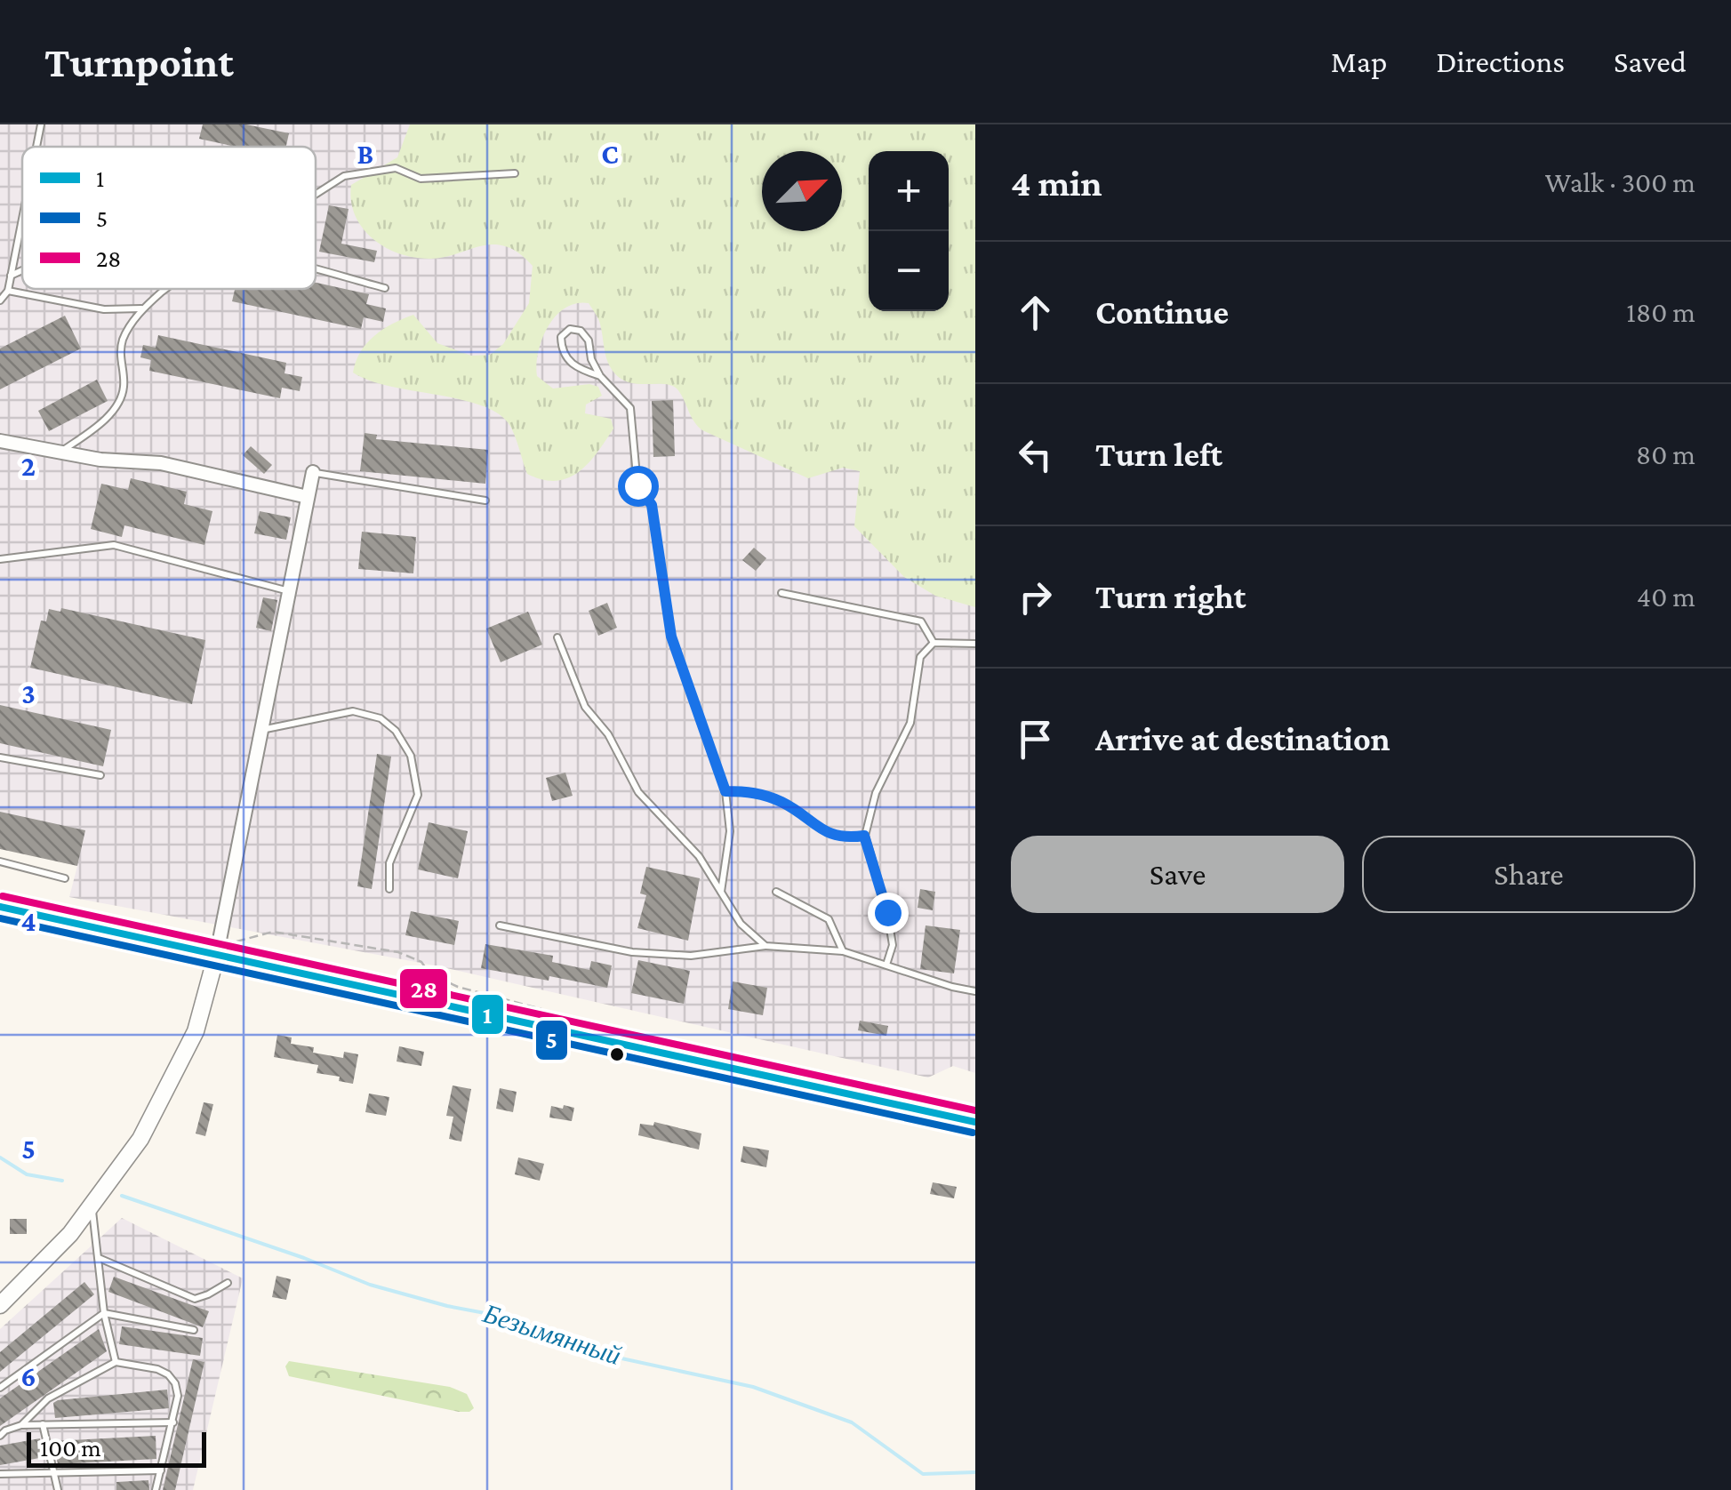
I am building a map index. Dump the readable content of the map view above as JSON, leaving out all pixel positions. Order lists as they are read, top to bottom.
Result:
{
  "water": ["Безымянный"],
  "lines": ["transit line 28", "transit line 1", "transit line 5"],
  "legend": ["1", "5", "28"],
  "scale_bar": "100 m",
  "north": "top right",
  "page": {
    "header": "Turnpoint",
    "nav": ["Map", "Directions", "Saved"],
    "heading": ["4 min", "Walk · 300 m"],
    "map_buttons": ["+", "−"],
    "list": [
      ["Continue", "180 m"],
      ["Turn left", "80 m"],
      ["Turn right", "40 m"],
      "Arrive at destination"
    ],
    "buttons": ["Save", "Share"],
    "scale": "100 m"
  },
  "grid": {
    "columns": ["B", "C"],
    "rows": [
      "2",
      "3",
      "4",
      "5",
      "6"
    ]
  }
}
